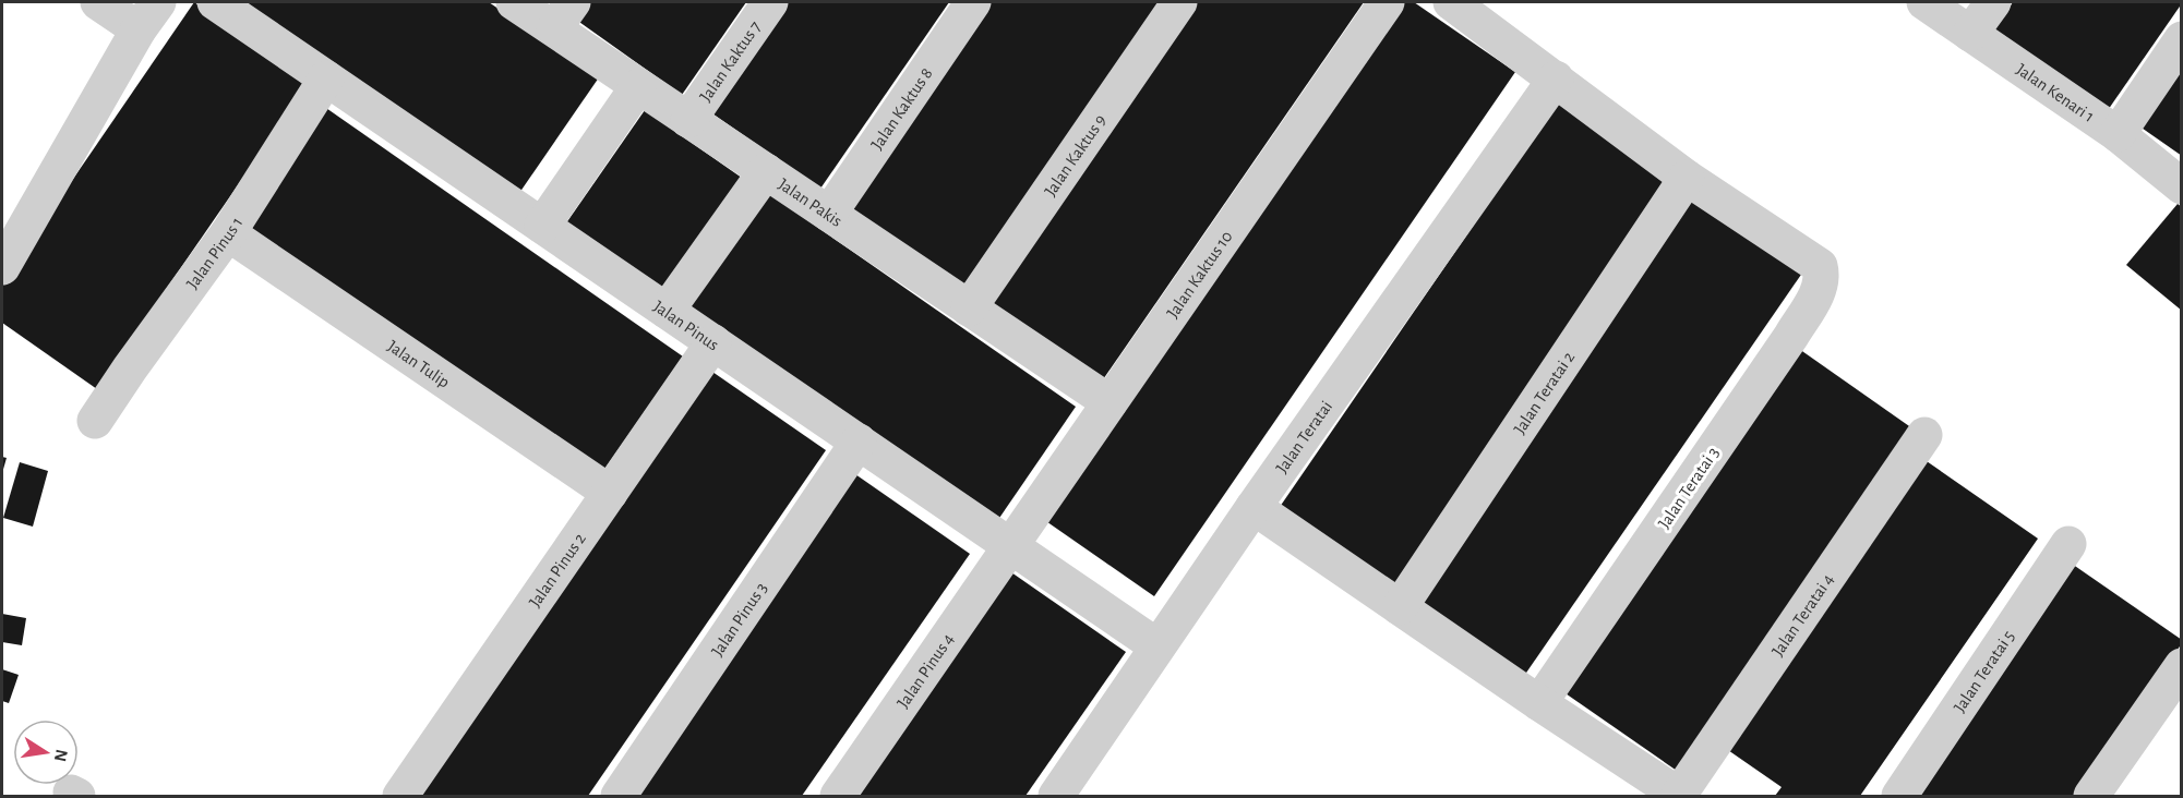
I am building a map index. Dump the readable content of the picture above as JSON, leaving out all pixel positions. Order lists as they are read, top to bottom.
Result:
{
  "streets": {
    "street": [
      "Jalan Kaktus 7",
      "Jalan Kenari 1",
      "Jalan Kaktus 8",
      "Jalan Kaktus 9",
      "Jalan Pakis",
      "Jalan Pinus 1",
      "Jalan Kaktus 10",
      "Jalan Pinus",
      "Jalan Tulip",
      "Jalan Teratai 2",
      "Jalan Teratai",
      "Jalan Teratai 3",
      "Jalan Pinus 2",
      "Jalan Teratai 4",
      "Jalan Pinus 3",
      "Jalan Teratai 5",
      "Jalan Pinus 4"
    ]
  },
  "crossings": [
    ["Jalan Kaktus 7", "Jalan Pakis"],
    ["Jalan Kaktus 8", "Jalan Pakis"],
    ["Jalan Kaktus 9", "Jalan Pakis"],
    ["Jalan Pakis", "Jalan Kaktus 10"],
    ["Jalan Pinus 1", "Jalan Pinus"],
    ["Jalan Pinus 1", "Jalan Tulip"],
    ["Jalan Kaktus 10", "Jalan Pinus"],
    ["Jalan Kaktus 10", "Jalan Pinus 4"],
    ["Jalan Pinus", "Jalan Teratai"],
    ["Jalan Pinus", "Jalan Pinus 2"],
    ["Jalan Pinus", "Jalan Pinus 3"],
    ["Jalan Pinus", "Jalan Pinus 4"],
    ["Jalan Tulip", "Jalan Pinus 2"],
    ["Jalan Teratai 2", "Jalan Teratai 3"]
  ],
  "north": "right"
}
